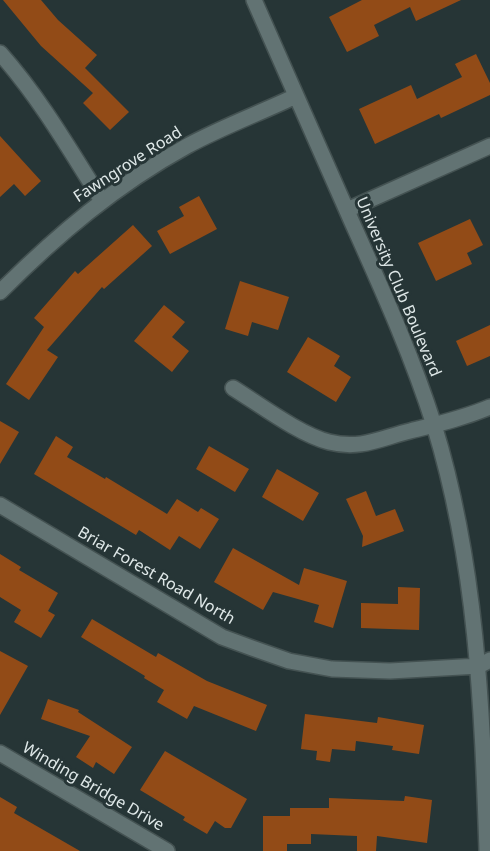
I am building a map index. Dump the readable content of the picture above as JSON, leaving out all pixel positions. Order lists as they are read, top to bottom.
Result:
{
  "streets": {
    "street": [
      "Fawngrove Road",
      "University Club Boulevard",
      "Briar Forest Road North",
      "Winding Bridge Drive"
    ]
  },
  "crossings": [
    ["Fawngrove Road", "University Club Boulevard"],
    ["University Club Boulevard", "Briar Forest Road North"]
  ]
}
